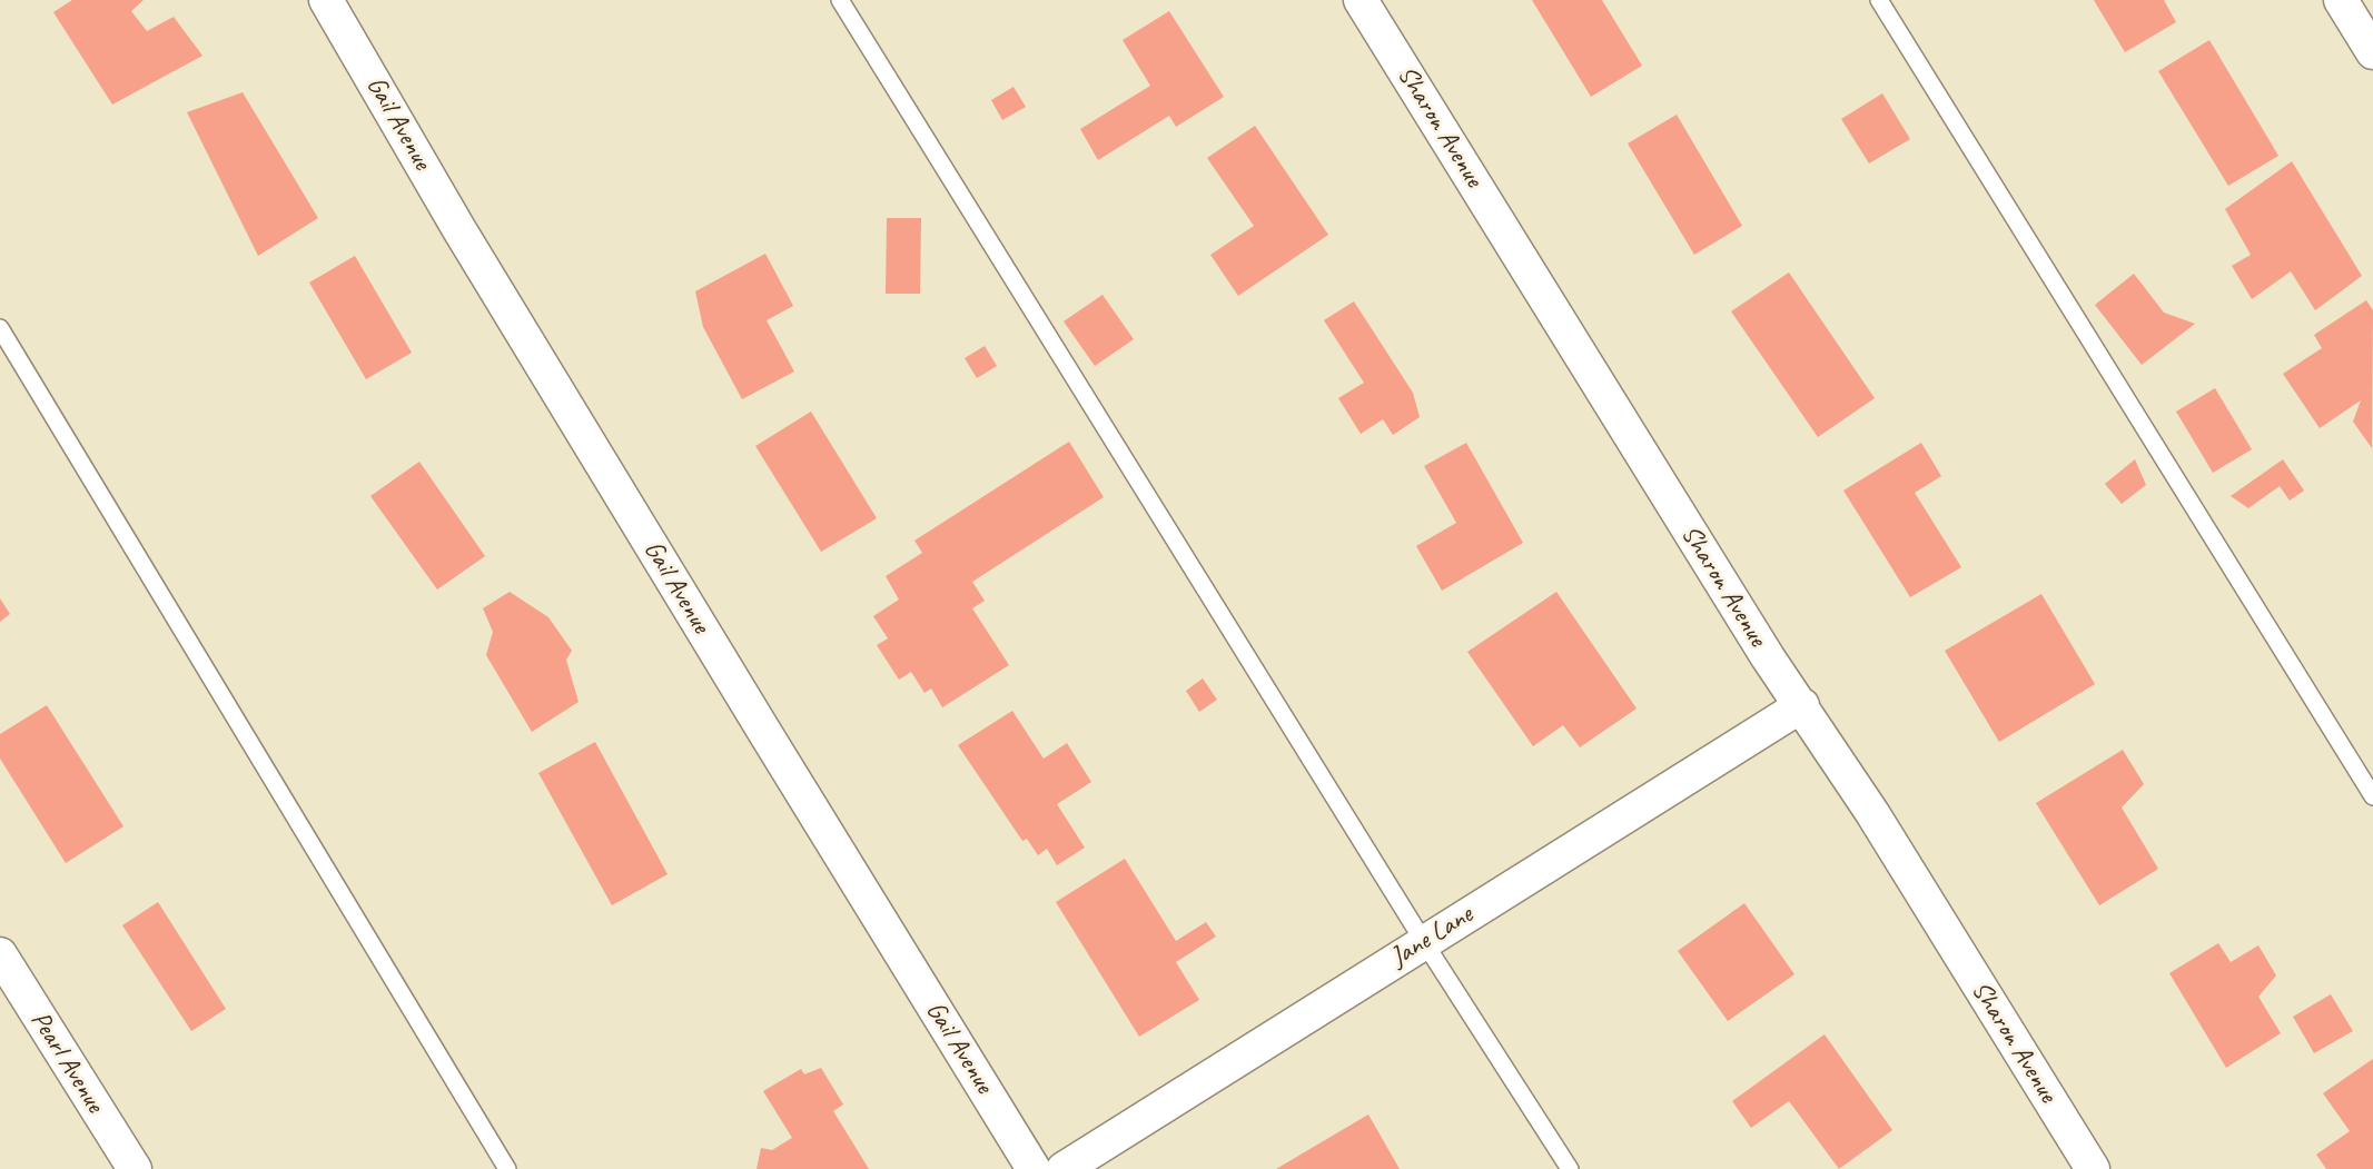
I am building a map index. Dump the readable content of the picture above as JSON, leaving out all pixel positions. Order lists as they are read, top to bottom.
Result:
{
  "streets": {
    "street": [
      "Gail Avenue",
      "Sharon Avenue",
      "Jane Lane",
      "Pearl Avenue"
    ]
  },
  "crossings": [
    ["Sharon Avenue", "Jane Lane"]
  ]
}
